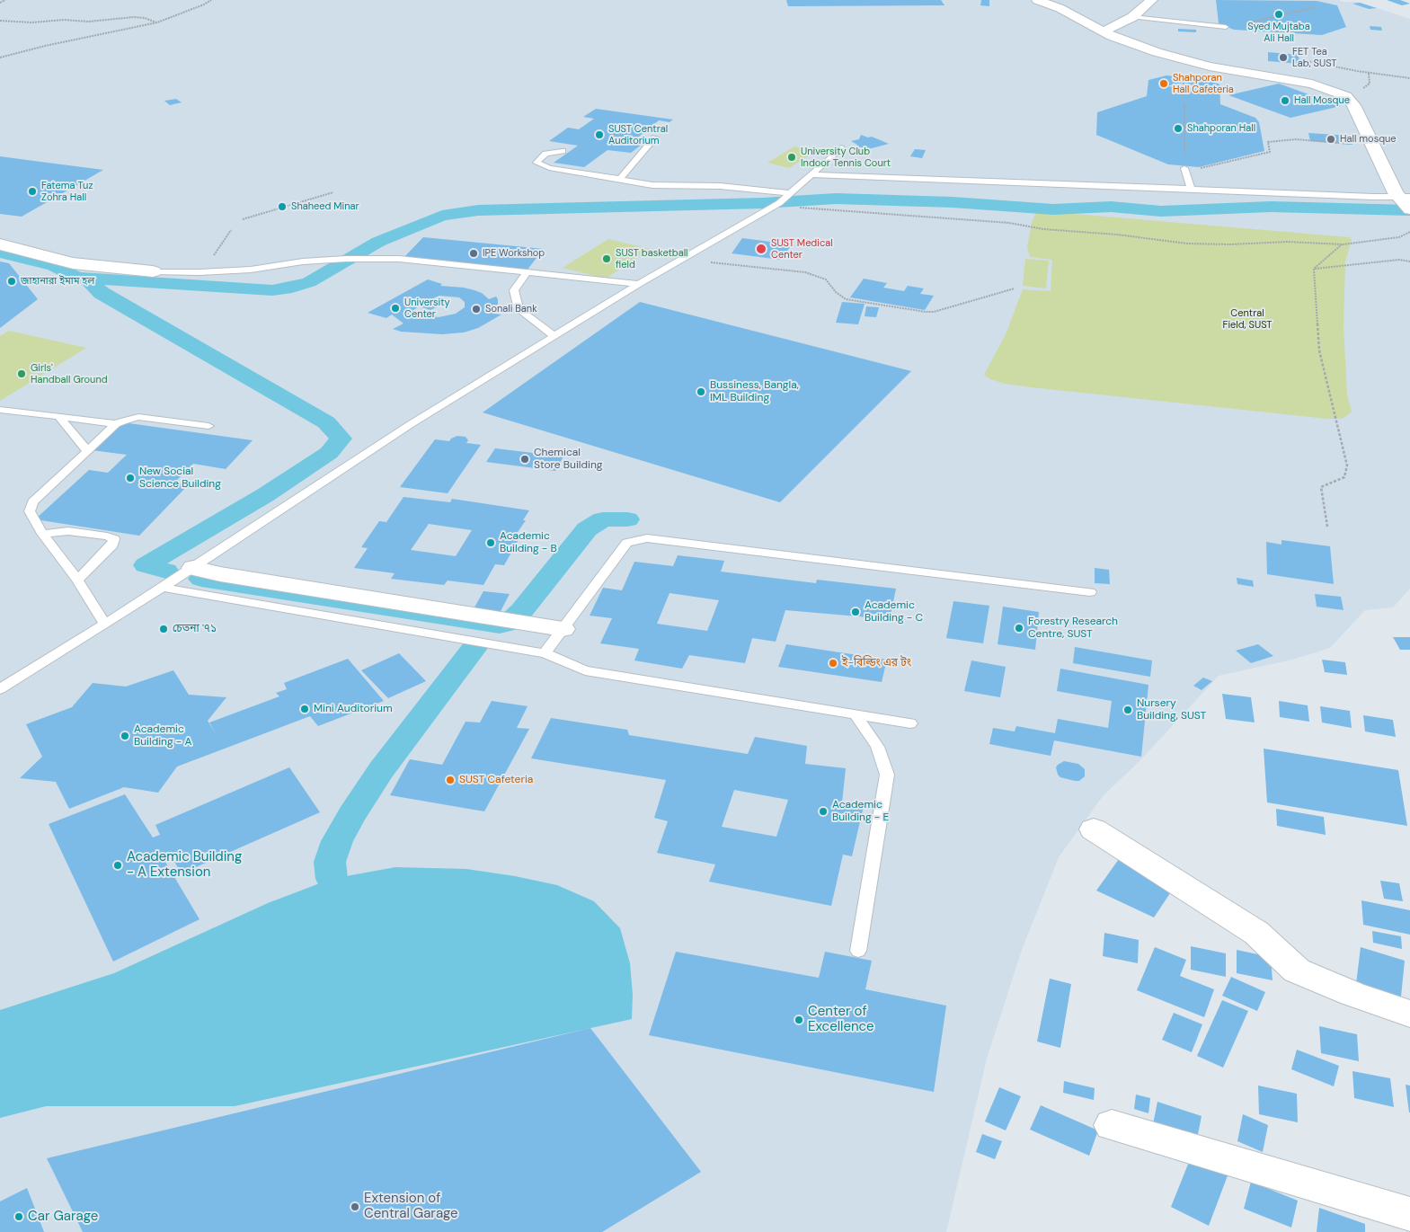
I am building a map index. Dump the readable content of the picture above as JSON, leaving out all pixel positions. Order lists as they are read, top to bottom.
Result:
{
  "parks": ["Central Field, SUST"],
  "places": [
    "Syed Mujtaba Ali Hall",
    "FET Tea Lab, SUST",
    "Shahporan Hall Cafeteria",
    "Hall Mosque",
    "Shahporan Hall",
    "SUST Central Auditorium",
    "Hall mosque",
    "University Club Indoor Tennis Court",
    "Fatema Tuz Zohra Hall",
    "Shaheed Minar",
    "SUST Medical Center",
    "IPE Workshop",
    "SUST basketball field",
    "জাহানারা ইমাম হল",
    "University Center",
    "Sonali Bank",
    "Girls' Handball Ground",
    "Bussiness, Bangla, IML Building",
    "Chemical Store Building",
    "New Social Science Building",
    "Academic Building - B",
    "Academic Building - C",
    "Forestry Research Centre, SUST",
    "চেতনা '৭১",
    "ই-বিল্ডিং এর টং",
    "Mini Auditorium",
    "Nursery Building, SUST",
    "Academic Building - A",
    "SUST Cafeteria",
    "Academic Building - E",
    "Academic Building - A Extension",
    "Center of Excellence",
    "Extension of Central Garage",
    "Car Garage"
  ]
}
